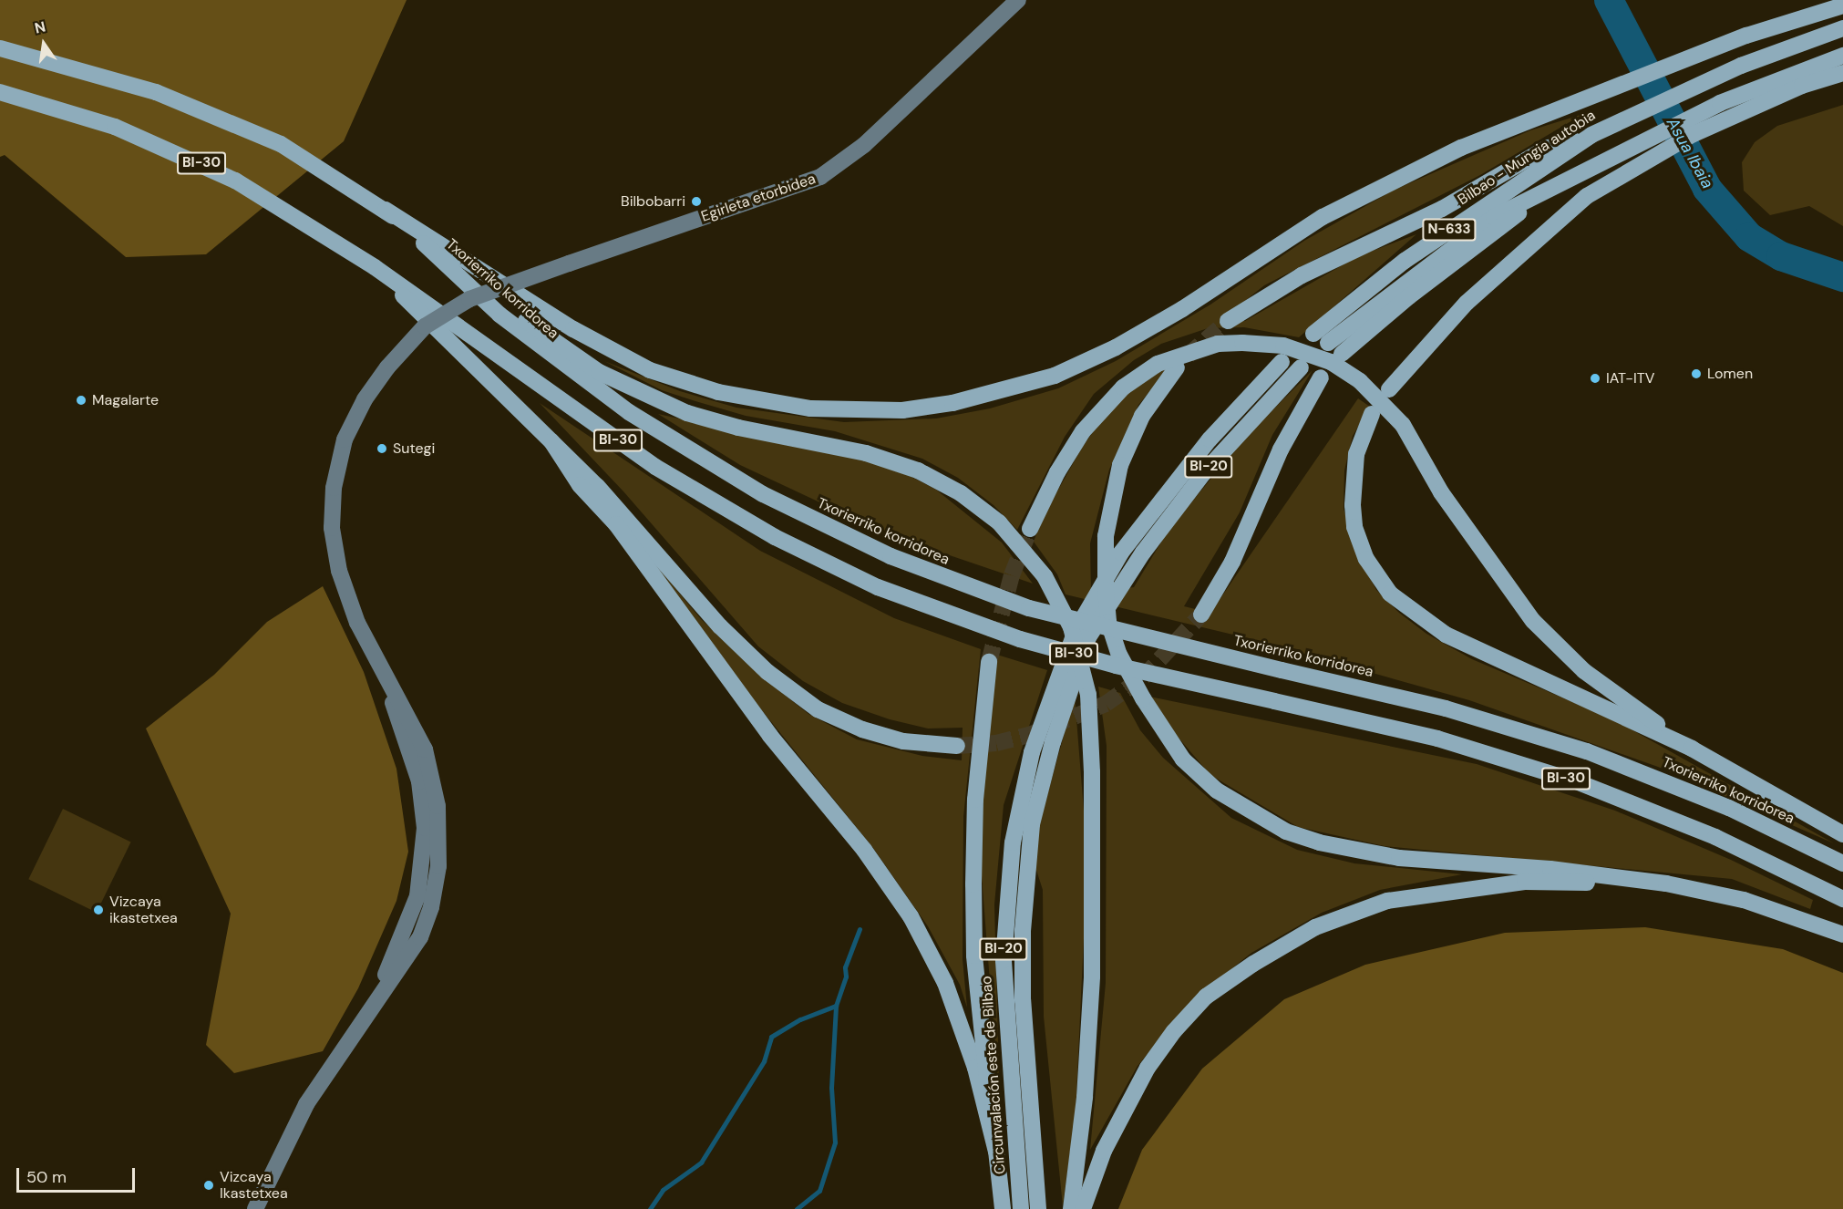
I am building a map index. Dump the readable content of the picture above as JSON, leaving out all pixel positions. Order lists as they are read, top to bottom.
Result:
{
  "streets": {
    "highway": [
      "Bilbao - Mungia autobia",
      "BI-30",
      "N-633",
      "Txorierriko korridorea",
      "BI-20",
      "Circunvalación este de Bilbao"
    ],
    "street": ["Egirleta etorbidea"]
  },
  "water": ["Asua Ibaia"],
  "places": [
    "Bilbobarri",
    "Lomen",
    "IAT-ITV",
    "Magalarte",
    "Sutegi",
    "Vizcaya ikastetxea",
    "Vizcaya Ikastetxea"
  ],
  "scale_bar": "50 m",
  "north": "top"
}
